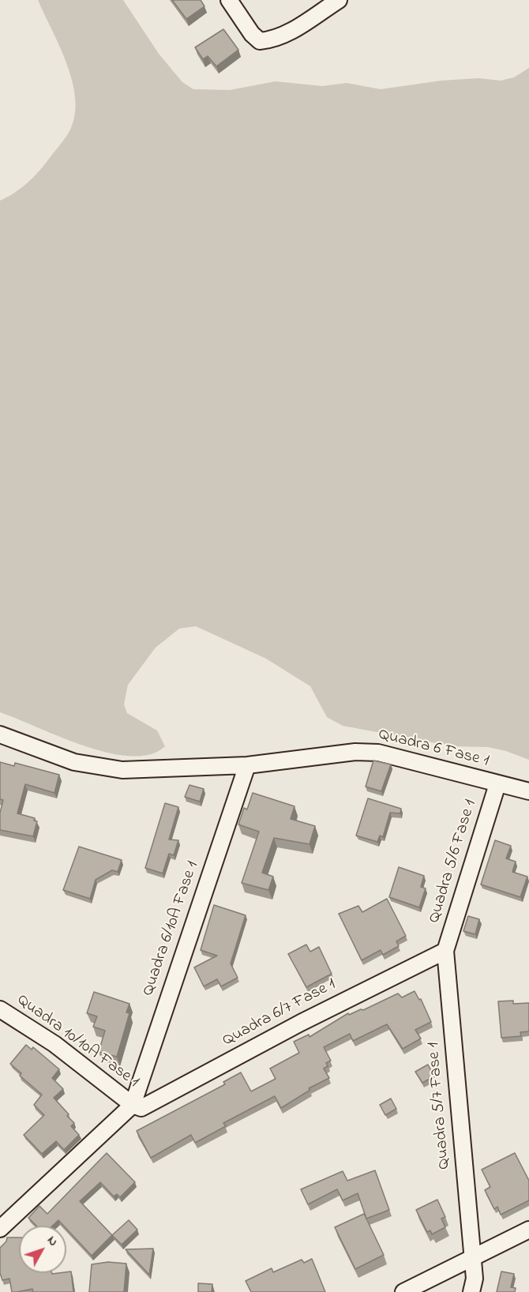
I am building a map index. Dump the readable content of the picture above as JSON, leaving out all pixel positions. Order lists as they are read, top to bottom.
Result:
{
  "streets": {
    "street": [
      "Quadra 6 Fase 1",
      "Quadra 5/6 Fase 1",
      "Quadra 6/10A Fase 1",
      "Quadra 6/7 Fase 1",
      "Quadra 10/10A Fase 1",
      "Quadra 5/7 Fase 1"
    ]
  },
  "crossings": [
    ["Quadra 6 Fase 1", "Quadra 5/6 Fase 1"],
    ["Quadra 6 Fase 1", "Quadra 6/10A Fase 1"],
    ["Quadra 5/6 Fase 1", "Quadra 6/7 Fase 1"],
    ["Quadra 5/6 Fase 1", "Quadra 5/7 Fase 1"],
    ["Quadra 6/10A Fase 1", "Quadra 6/7 Fase 1"],
    ["Quadra 6/10A Fase 1", "Quadra 10/10A Fase 1"],
    ["Quadra 6/7 Fase 1", "Quadra 10/10A Fase 1"],
    ["Quadra 6/7 Fase 1", "Quadra 5/7 Fase 1"]
  ],
  "north": "top right"
}
